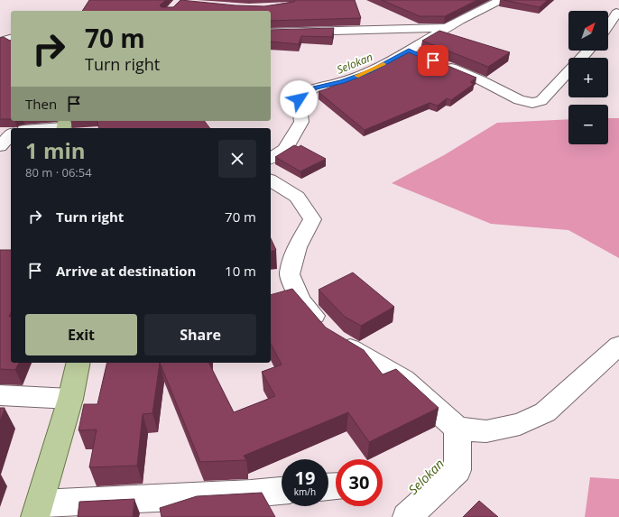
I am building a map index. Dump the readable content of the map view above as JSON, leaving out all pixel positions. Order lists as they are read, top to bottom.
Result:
{
  "water": ["Selokan"],
  "north": "top right",
  "page": {
    "map_buttons": ["+", "−"],
    "turn": ["70 m", "Turn right"],
    "then": "Then",
    "heading": ["1 min", "80 m · 06:54"],
    "list": [
      {
        "name": "Turn right",
        "value": "70 m"
      },
      {
        "name": "Arrive at destination",
        "value": "10 m"
      }
    ],
    "buttons": ["Exit", "Share"],
    "speed": "19 km/h",
    "limit": "30"
  }
}
